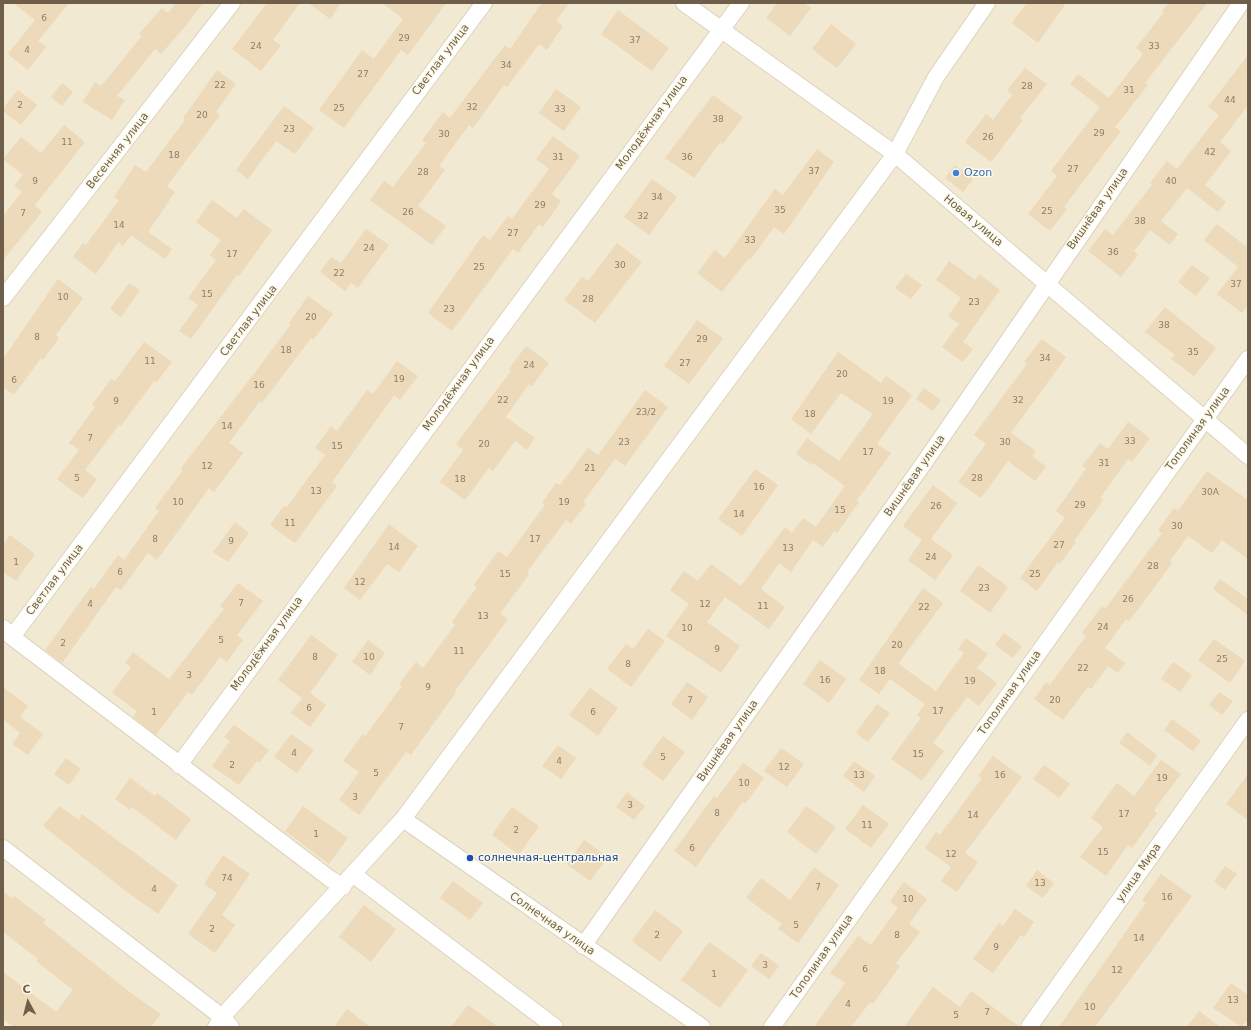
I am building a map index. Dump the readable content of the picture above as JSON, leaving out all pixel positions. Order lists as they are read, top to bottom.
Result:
{
  "streets": {
    "street": [
      "Светлая улица",
      "Молодёжная улица",
      "Весенняя улица",
      "Вишнёвая улица",
      "Новая улица",
      "Тополиная улица",
      "улица Мира",
      "Солнечная улица"
    ]
  },
  "crossings": [
    ["Молодёжная улица", "Новая улица"],
    ["Вишнёвая улица", "Новая улица"],
    ["Вишнёвая улица", "Солнечная улица"],
    ["Новая улица", "Тополиная улица"]
  ],
  "places": ["Ozon", "солнечная-центральная"],
  "house_numbers": [
    "6",
    "29",
    "37",
    "24",
    "33",
    "4",
    "34",
    "27",
    "22",
    "28",
    "31",
    "44",
    "2",
    "32",
    "25",
    "33",
    "20",
    "38",
    "23",
    "29",
    "30",
    "26",
    "11",
    "42",
    "18",
    "31",
    "36",
    "27",
    "37",
    "28",
    "9",
    "40",
    "34",
    "29",
    "35",
    "25",
    "26",
    "7",
    "32",
    "38",
    "14",
    "27",
    "33",
    "24",
    "36",
    "17",
    "30",
    "25",
    "22",
    "37",
    "15",
    "10",
    "28",
    "23",
    "23",
    "20",
    "38",
    "8",
    "29",
    "18",
    "35",
    "34",
    "11",
    "27",
    "24",
    "20",
    "19",
    "6",
    "16",
    "22",
    "32",
    "9",
    "19",
    "23/2",
    "18",
    "14",
    "7",
    "33",
    "23",
    "30",
    "20",
    "15",
    "17",
    "31",
    "12",
    "21",
    "5",
    "28",
    "18",
    "16",
    "13",
    "30А",
    "10",
    "19",
    "29",
    "26",
    "15",
    "14",
    "11",
    "30",
    "8",
    "17",
    "9",
    "27",
    "14",
    "13",
    "24",
    "1",
    "28",
    "6",
    "15",
    "25",
    "12",
    "23",
    "26",
    "7",
    "4",
    "12",
    "11",
    "22",
    "13",
    "24",
    "10",
    "5",
    "2",
    "20",
    "9",
    "11",
    "8",
    "10",
    "25",
    "8",
    "22",
    "18",
    "3",
    "16",
    "19",
    "9",
    "7",
    "20",
    "6",
    "17",
    "1",
    "6",
    "7",
    "4",
    "15",
    "5",
    "4",
    "2",
    "12",
    "5",
    "13",
    "16",
    "19",
    "10",
    "3",
    "3",
    "8",
    "17",
    "14",
    "11",
    "2",
    "1",
    "6",
    "15",
    "12",
    "74",
    "13",
    "7",
    "4",
    "16",
    "10",
    "5",
    "2",
    "2",
    "8",
    "14",
    "9",
    "3",
    "6",
    "12",
    "1",
    "13",
    "4",
    "10",
    "7",
    "5"
  ],
  "north": "top"
}
